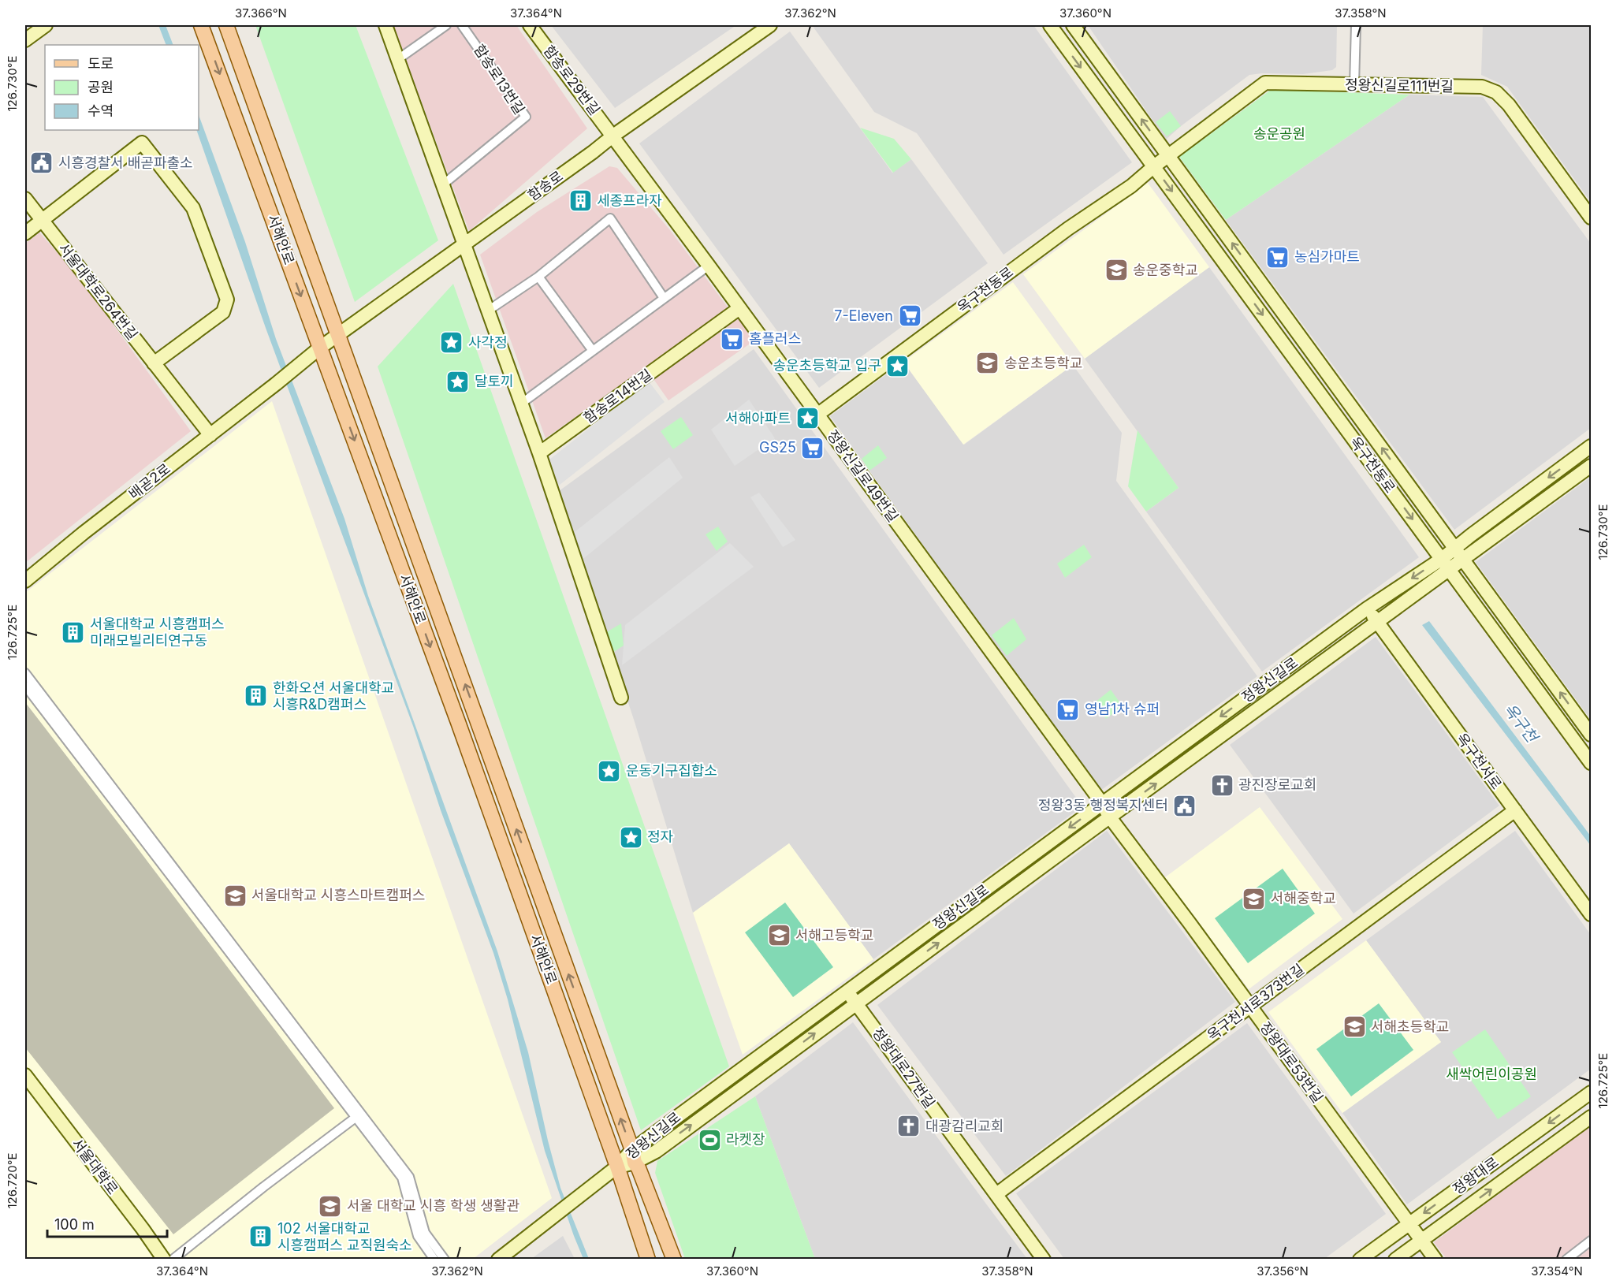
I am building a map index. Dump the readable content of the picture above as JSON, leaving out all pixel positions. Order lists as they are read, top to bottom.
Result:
{
  "streets": {
    "main road": ["서해안로"],
    "street": [
      "함송로13번길",
      "함송로29번길",
      "정왕신길로111번길",
      "함송로",
      "옥구천동로",
      "서울대학로264번길",
      "함송로14번길",
      "정왕신길로49번길",
      "배곧2로",
      "정왕신길로",
      "옥구천서로",
      "옥구천서로373번길",
      "정왕대로53번길",
      "정왕대로27번길",
      "서울대학로",
      "정왕대로"
    ]
  },
  "crossings": [
    ["함송로29번길", "함송로"],
    ["함송로29번길", "정왕신길로49번길"],
    ["정왕신길로111번길", "옥구천동로"],
    ["함송로", "서해안로"],
    ["함송로", "정왕신길로49번길"],
    ["함송로", "배곧2로"],
    ["서해안로", "배곧2로"],
    ["서해안로", "정왕신길로"],
    ["옥구천동로", "정왕신길로49번길"],
    ["옥구천동로", "정왕신길로"],
    ["서울대학로264번길", "배곧2로"],
    ["함송로14번길", "정왕신길로49번길"],
    ["정왕신길로49번길", "정왕신길로"],
    ["정왕신길로49번길", "정왕대로53번길"],
    ["정왕신길로", "옥구천서로"],
    ["정왕신길로", "정왕대로53번길"],
    ["정왕신길로", "정왕대로27번길"],
    ["옥구천서로", "옥구천서로373번길"],
    ["옥구천서로373번길", "정왕대로53번길"],
    ["옥구천서로373번길", "정왕대로27번길"],
    ["정왕대로53번길", "정왕대로"]
  ],
  "water": ["옥구천"],
  "parks": ["송운공원", "새싹어린이공원"],
  "places": {
    "public building": ["시흥경찰서 배곧파출소", "정왕3동 행정복지센터"],
    "building": [
      "세종프라자",
      "서울대학교 시흥캠퍼스 미래모빌리티연구동",
      "한화오션 서울대학교 시흥R&D캠퍼스",
      "102 서울대학교 시흥캠퍼스 교직원숙소"
    ],
    "supermarket": [
      "농심가마트",
      "7-Eleven",
      "홈플러스",
      "GS25",
      "영남1차 슈퍼"
    ],
    "school or university": [
      "송운중학교",
      "송운초등학교",
      "서울대학교 시흥스마트캠퍼스",
      "서해중학교",
      "서해고등학교",
      "서해초등학교",
      "서울 대학교 시흥 학생 생활관"
    ],
    "place": [
      "사각정",
      "송운초등학교 입구",
      "달토끼",
      "서해아파트",
      "운동기구집합소",
      "정자"
    ],
    "church": ["광진장로교회", "대광감리교회"],
    "sports": ["라켓장"]
  },
  "legend": ["도로", "공원", "수역"],
  "scale_bar": "100 m",
  "coordinates": [
    "37.366°N",
    "37.364°N",
    "37.362°N",
    "37.360°N",
    "37.358°N",
    "126.730°E",
    "126.725°E",
    "126.720°E",
    "37.356°N",
    "37.354°N"
  ]
}
